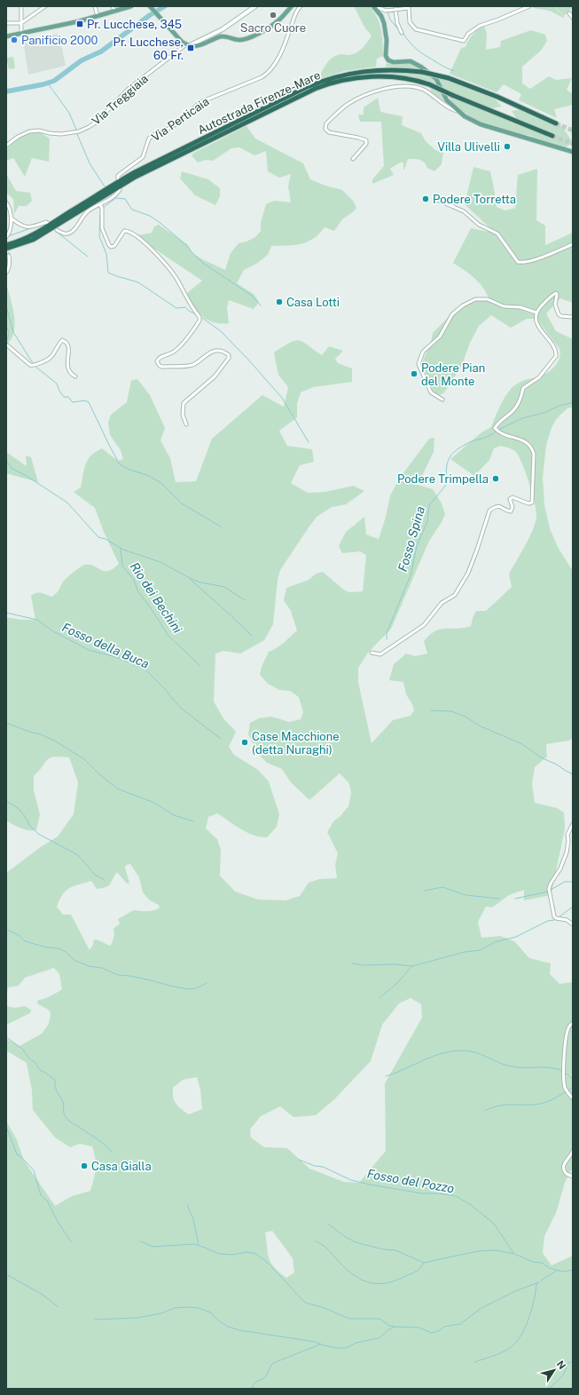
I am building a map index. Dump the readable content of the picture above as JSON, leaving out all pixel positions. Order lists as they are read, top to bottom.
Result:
{
  "streets": {
    "highway": ["Autostrada Firenze-Mare"],
    "street": ["Via Treggiaia", "Via Perticaia"]
  },
  "water": [
    "Fosso Spina",
    "Rio dei Bechini",
    "Fosso della Buca",
    "Fosso del Pozzo"
  ],
  "places": {
    "other": [
      "Sacro Cuore",
      "Panificio 2000",
      "Villa Ulivelli",
      "Podere Torretta",
      "Casa Lotti",
      "Podere Pian del Monte",
      "Podere Trimpella",
      "Case Macchione (detta Nuraghi)",
      "Casa Gialla"
    ],
    "transit": ["Pr. Lucchese, 345", "Pr. Lucchese, 60 Fr."]
  },
  "north": "top right"
}
